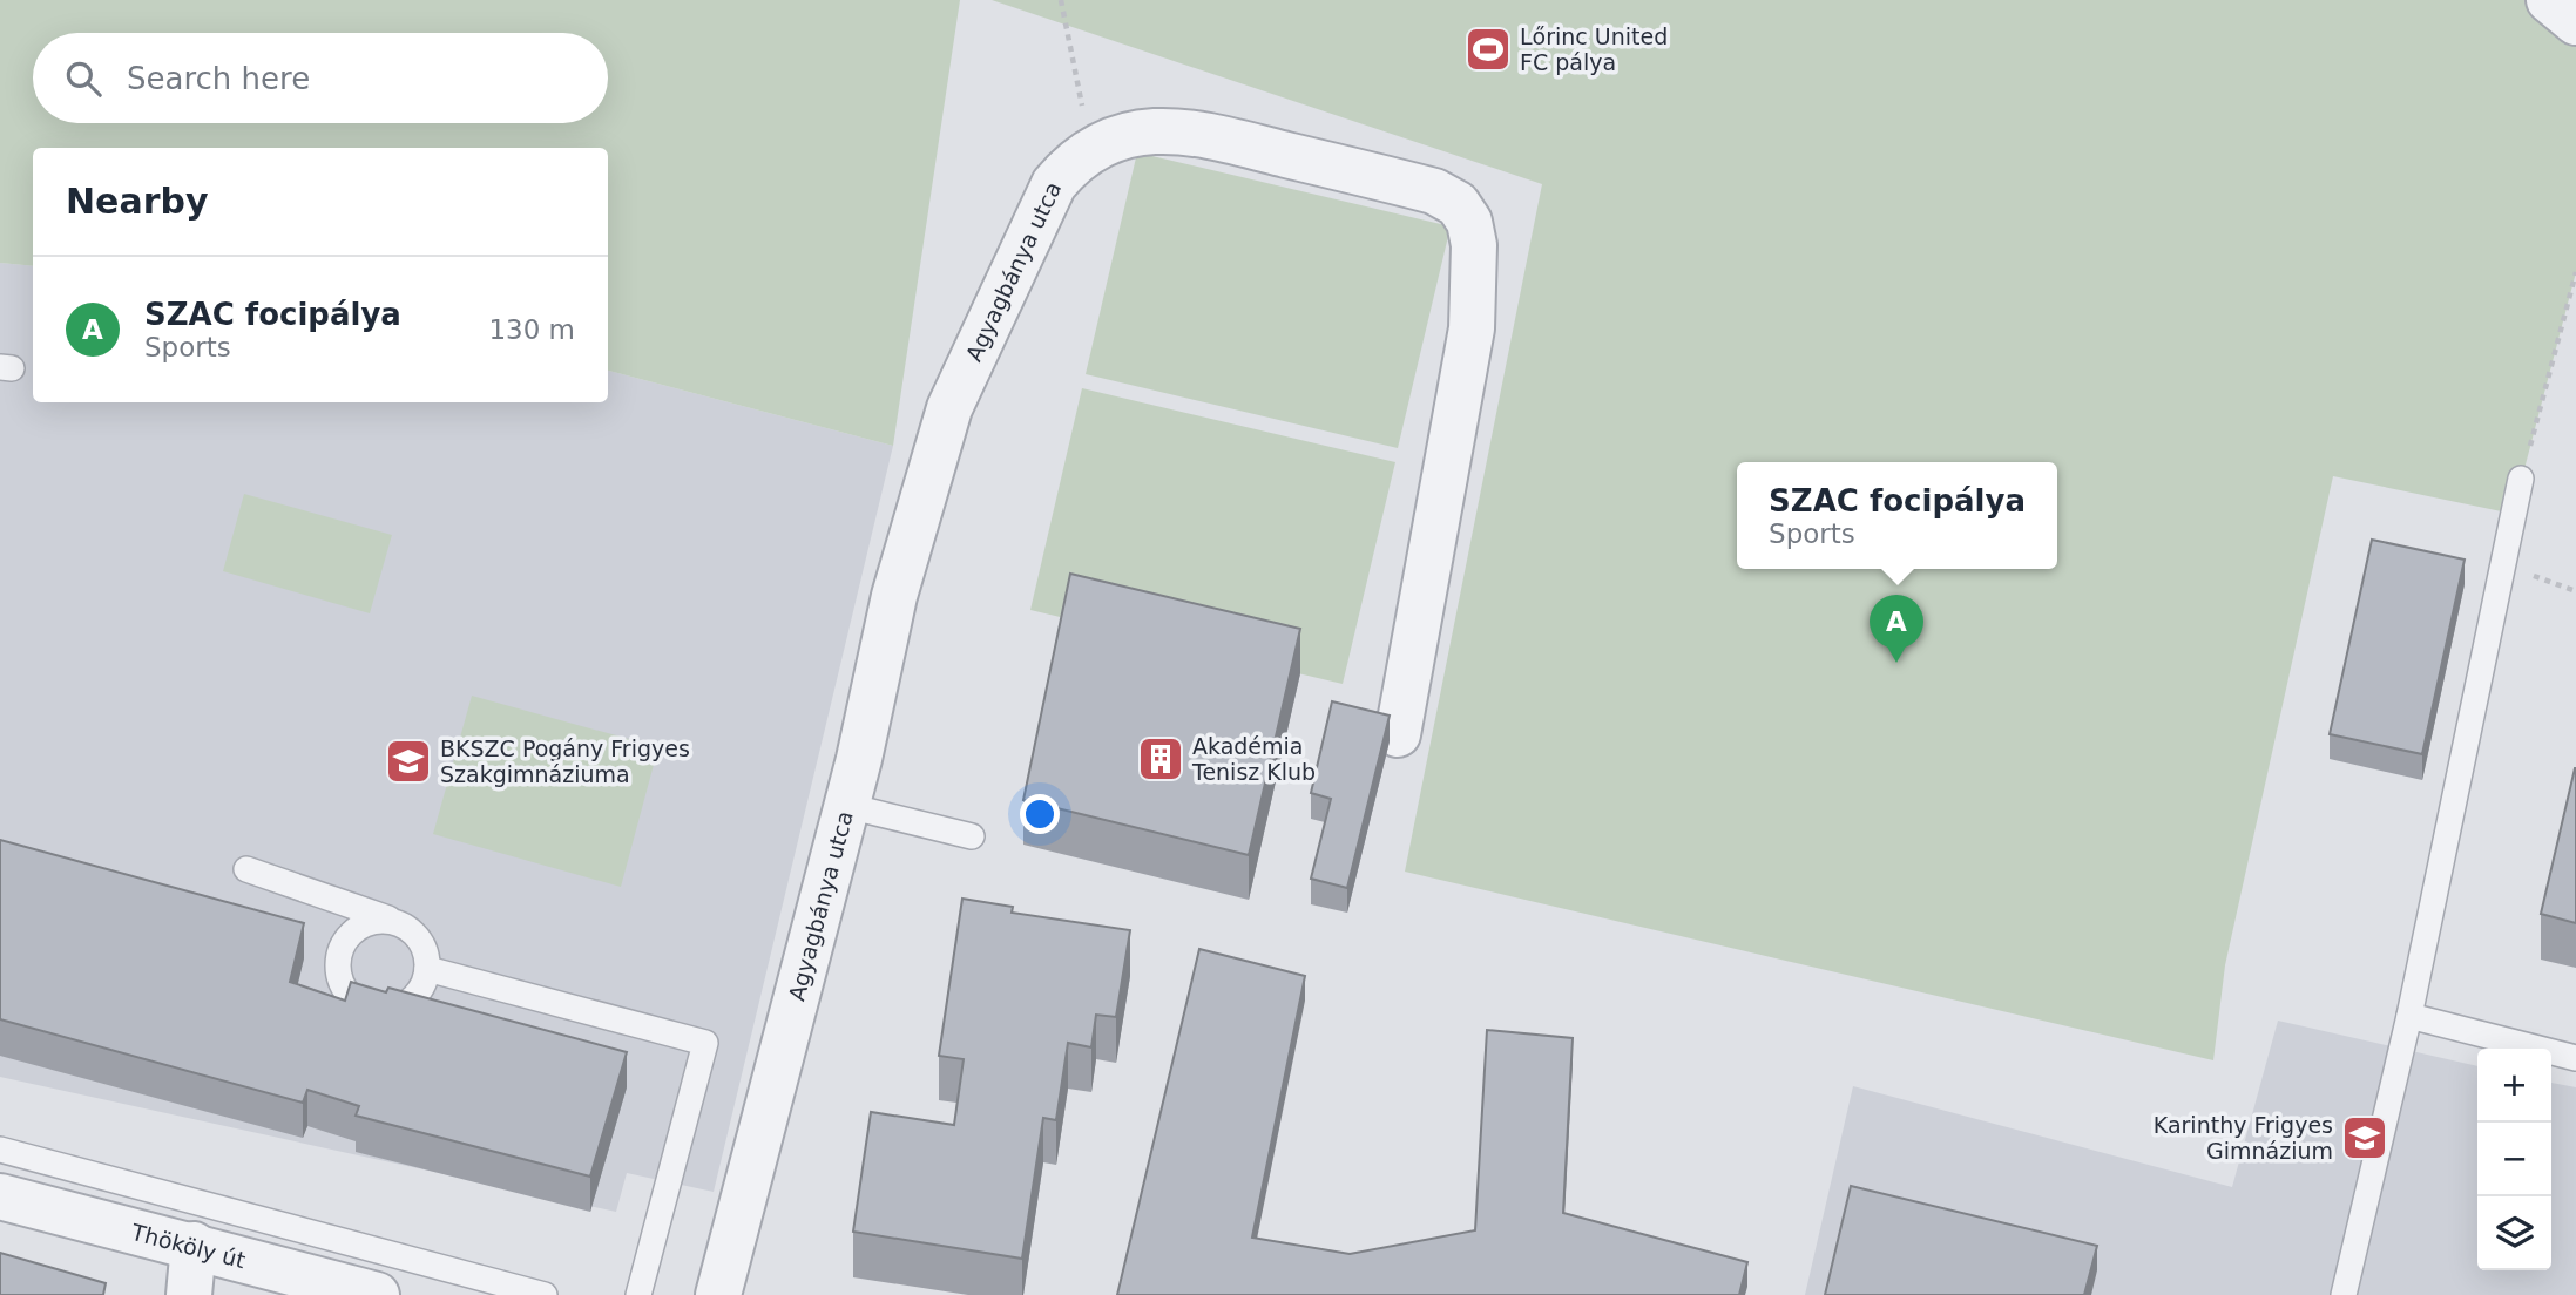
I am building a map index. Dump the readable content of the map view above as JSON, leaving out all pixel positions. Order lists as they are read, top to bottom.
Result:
{
  "streets": {
    "street": ["Agyagbánya utca", "Thököly út"]
  },
  "places": {
    "sports": ["Lőrinc United FC pálya"],
    "building": ["Akadémia Tenisz Klub"],
    "school or university": ["BKSZC Pogány Frigyes Szakgimnáziuma", "Karinthy Frigyes Gimnázium"]
  },
  "page": {
    "search": "Search here",
    "heading": "Nearby",
    "list": [
      {
        "mark": "A",
        "name": "SZAC focipálya",
        "note": "Sports",
        "value": "130 m"
      }
    ],
    "popup": ["SZAC focipálya", "Sports"],
    "pins": "A",
    "map_buttons": ["+", "−"]
  }
}
